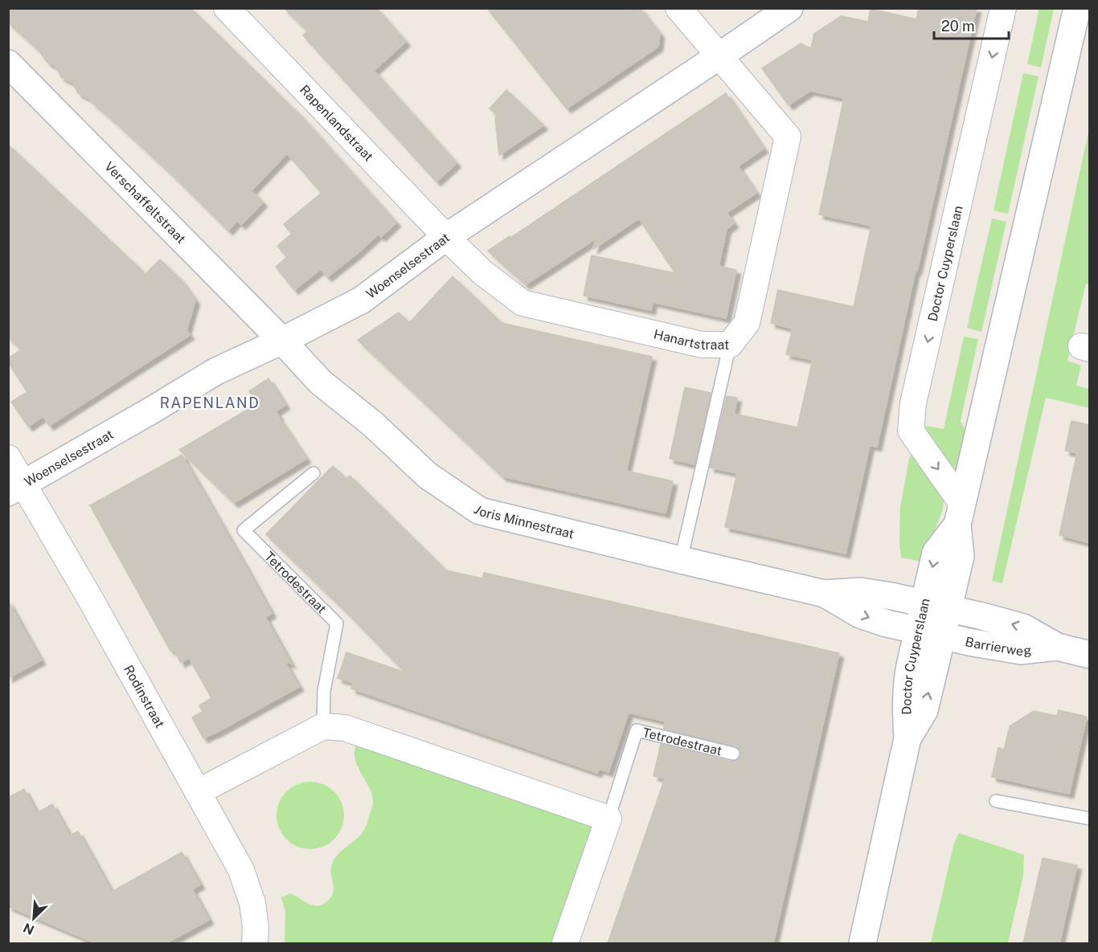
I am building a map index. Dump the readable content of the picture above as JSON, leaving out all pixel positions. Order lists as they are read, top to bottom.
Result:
{
  "streets": {
    "street": [
      "Rapenlandstraat",
      "Verschaffeltstraat",
      "Doctor Cuyperslaan",
      "Woenselsestraat",
      "Hanartstraat",
      "Joris Minnestraat",
      "Tetrodestraat",
      "Barrierweg",
      "Rodinstraat"
    ]
  },
  "crossings": [
    ["Rapenlandstraat", "Woenselsestraat"],
    ["Rapenlandstraat", "Hanartstraat"],
    ["Verschaffeltstraat", "Woenselsestraat"],
    ["Verschaffeltstraat", "Joris Minnestraat"],
    ["Doctor Cuyperslaan", "Joris Minnestraat"],
    ["Doctor Cuyperslaan", "Barrierweg"],
    ["Woenselsestraat", "Hanartstraat"],
    ["Woenselsestraat", "Joris Minnestraat"],
    ["Woenselsestraat", "Rodinstraat"],
    ["Joris Minnestraat", "Barrierweg"]
  ],
  "districts": ["RAPENLAND"],
  "scale_bar": "20 m",
  "north": "bottom left"
}
